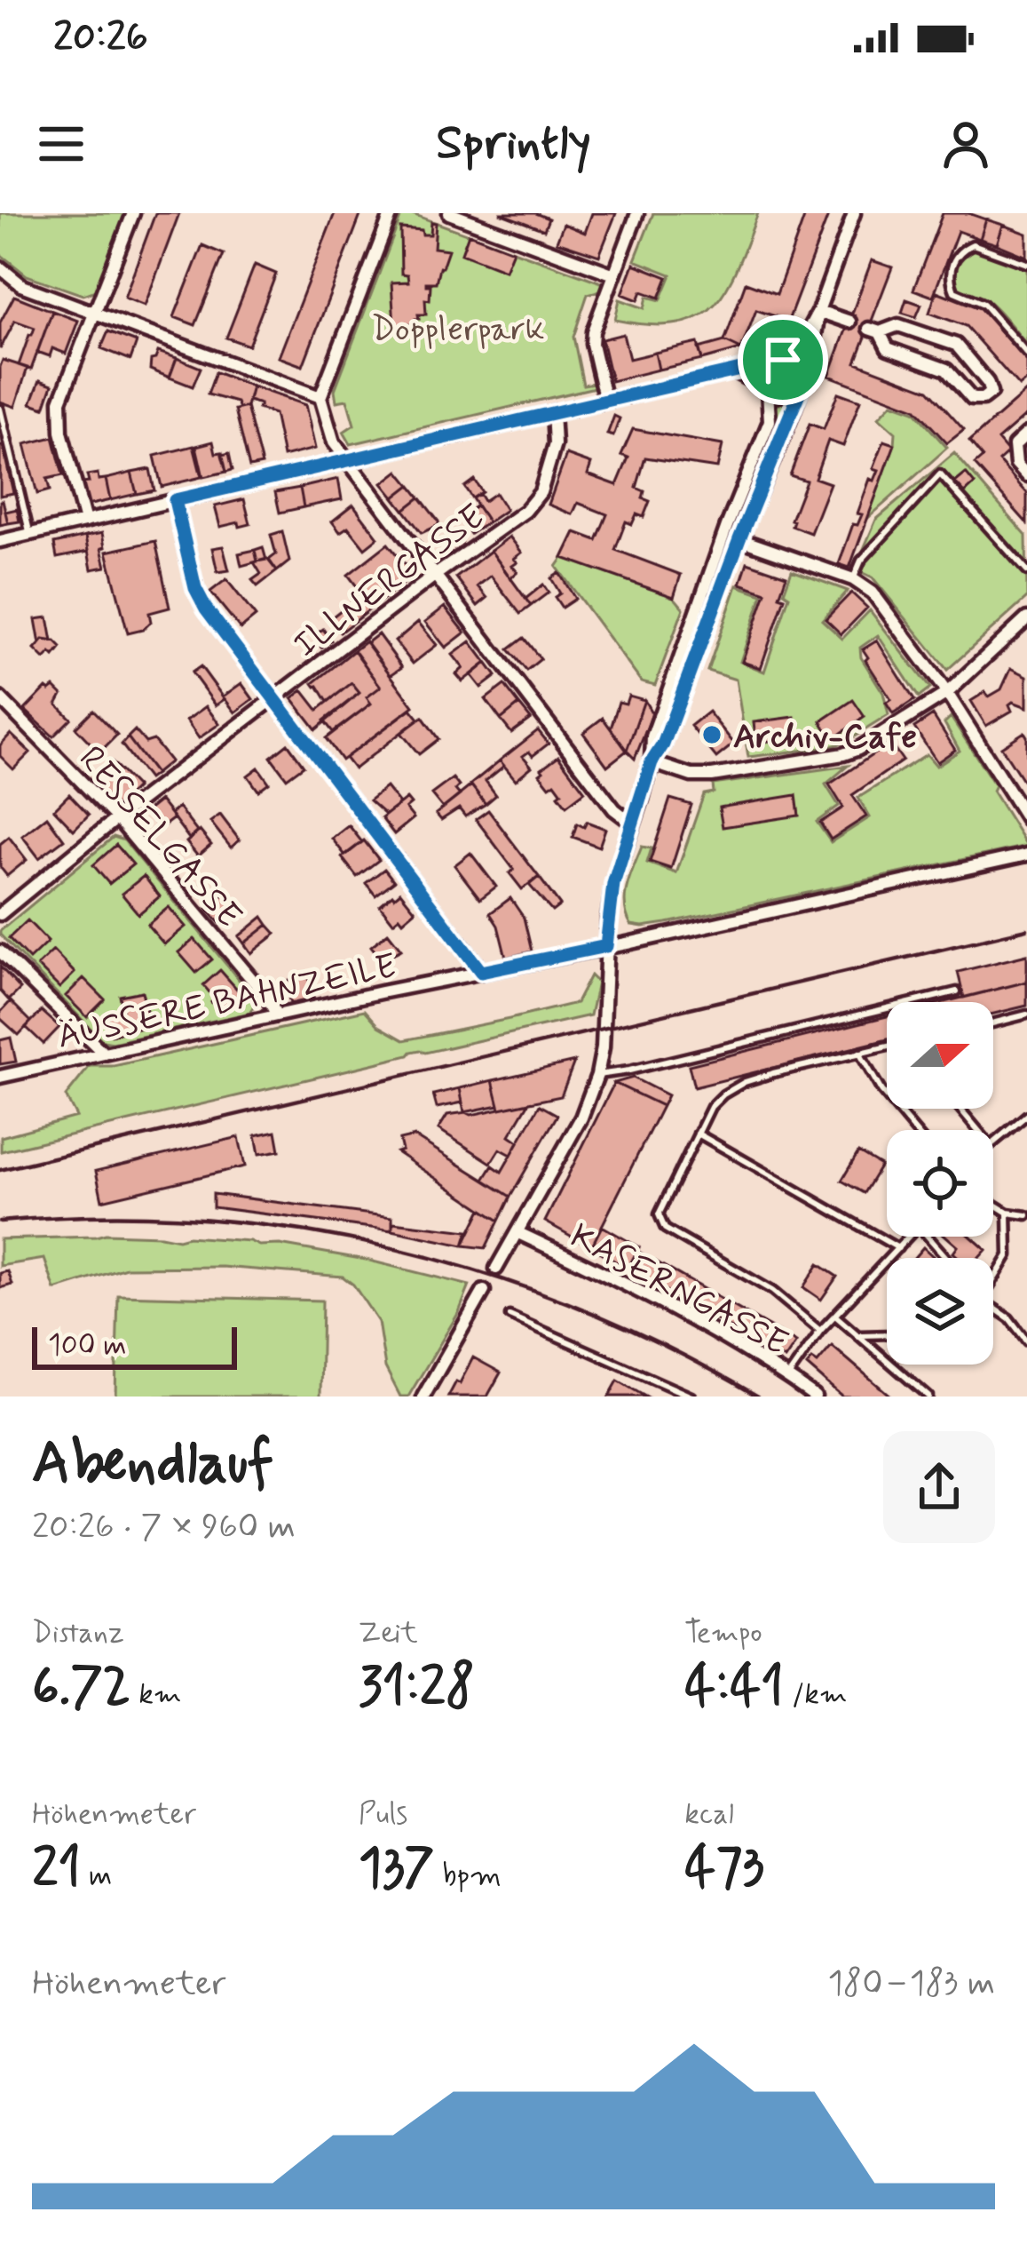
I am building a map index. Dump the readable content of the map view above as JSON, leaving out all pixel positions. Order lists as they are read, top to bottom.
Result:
{
  "streets": {
    "street": [
      "ILLNERGASSE",
      "RESSELGASSE",
      "ÄUSSERE BAHNZEILE",
      "KASERNGASSE"
    ]
  },
  "crossings": [
    ["ILLNERGASSE", "RESSELGASSE"],
    ["RESSELGASSE", "ÄUSSERE BAHNZEILE"]
  ],
  "parks": ["Dopplerpark"],
  "places": ["Archiv-Cafe"],
  "scale_bar": "100 m",
  "north": "right",
  "page": {
    "status": "20:26",
    "header": "Sprintly",
    "scale": "100 m",
    "heading": ["Abendlauf", "20:26 · 7 × 960 m"],
    "stats": [
      ["Distanz", "6.72 km"],
      ["Zeit", "31:28"],
      ["Tempo", "4:41 /km"],
      ["Höhenmeter", "21 m"],
      ["Puls", "137 bpm"],
      ["kcal", "473"]
    ],
    "chart": ["Höhenmeter", "180–183 m"]
  }
}
